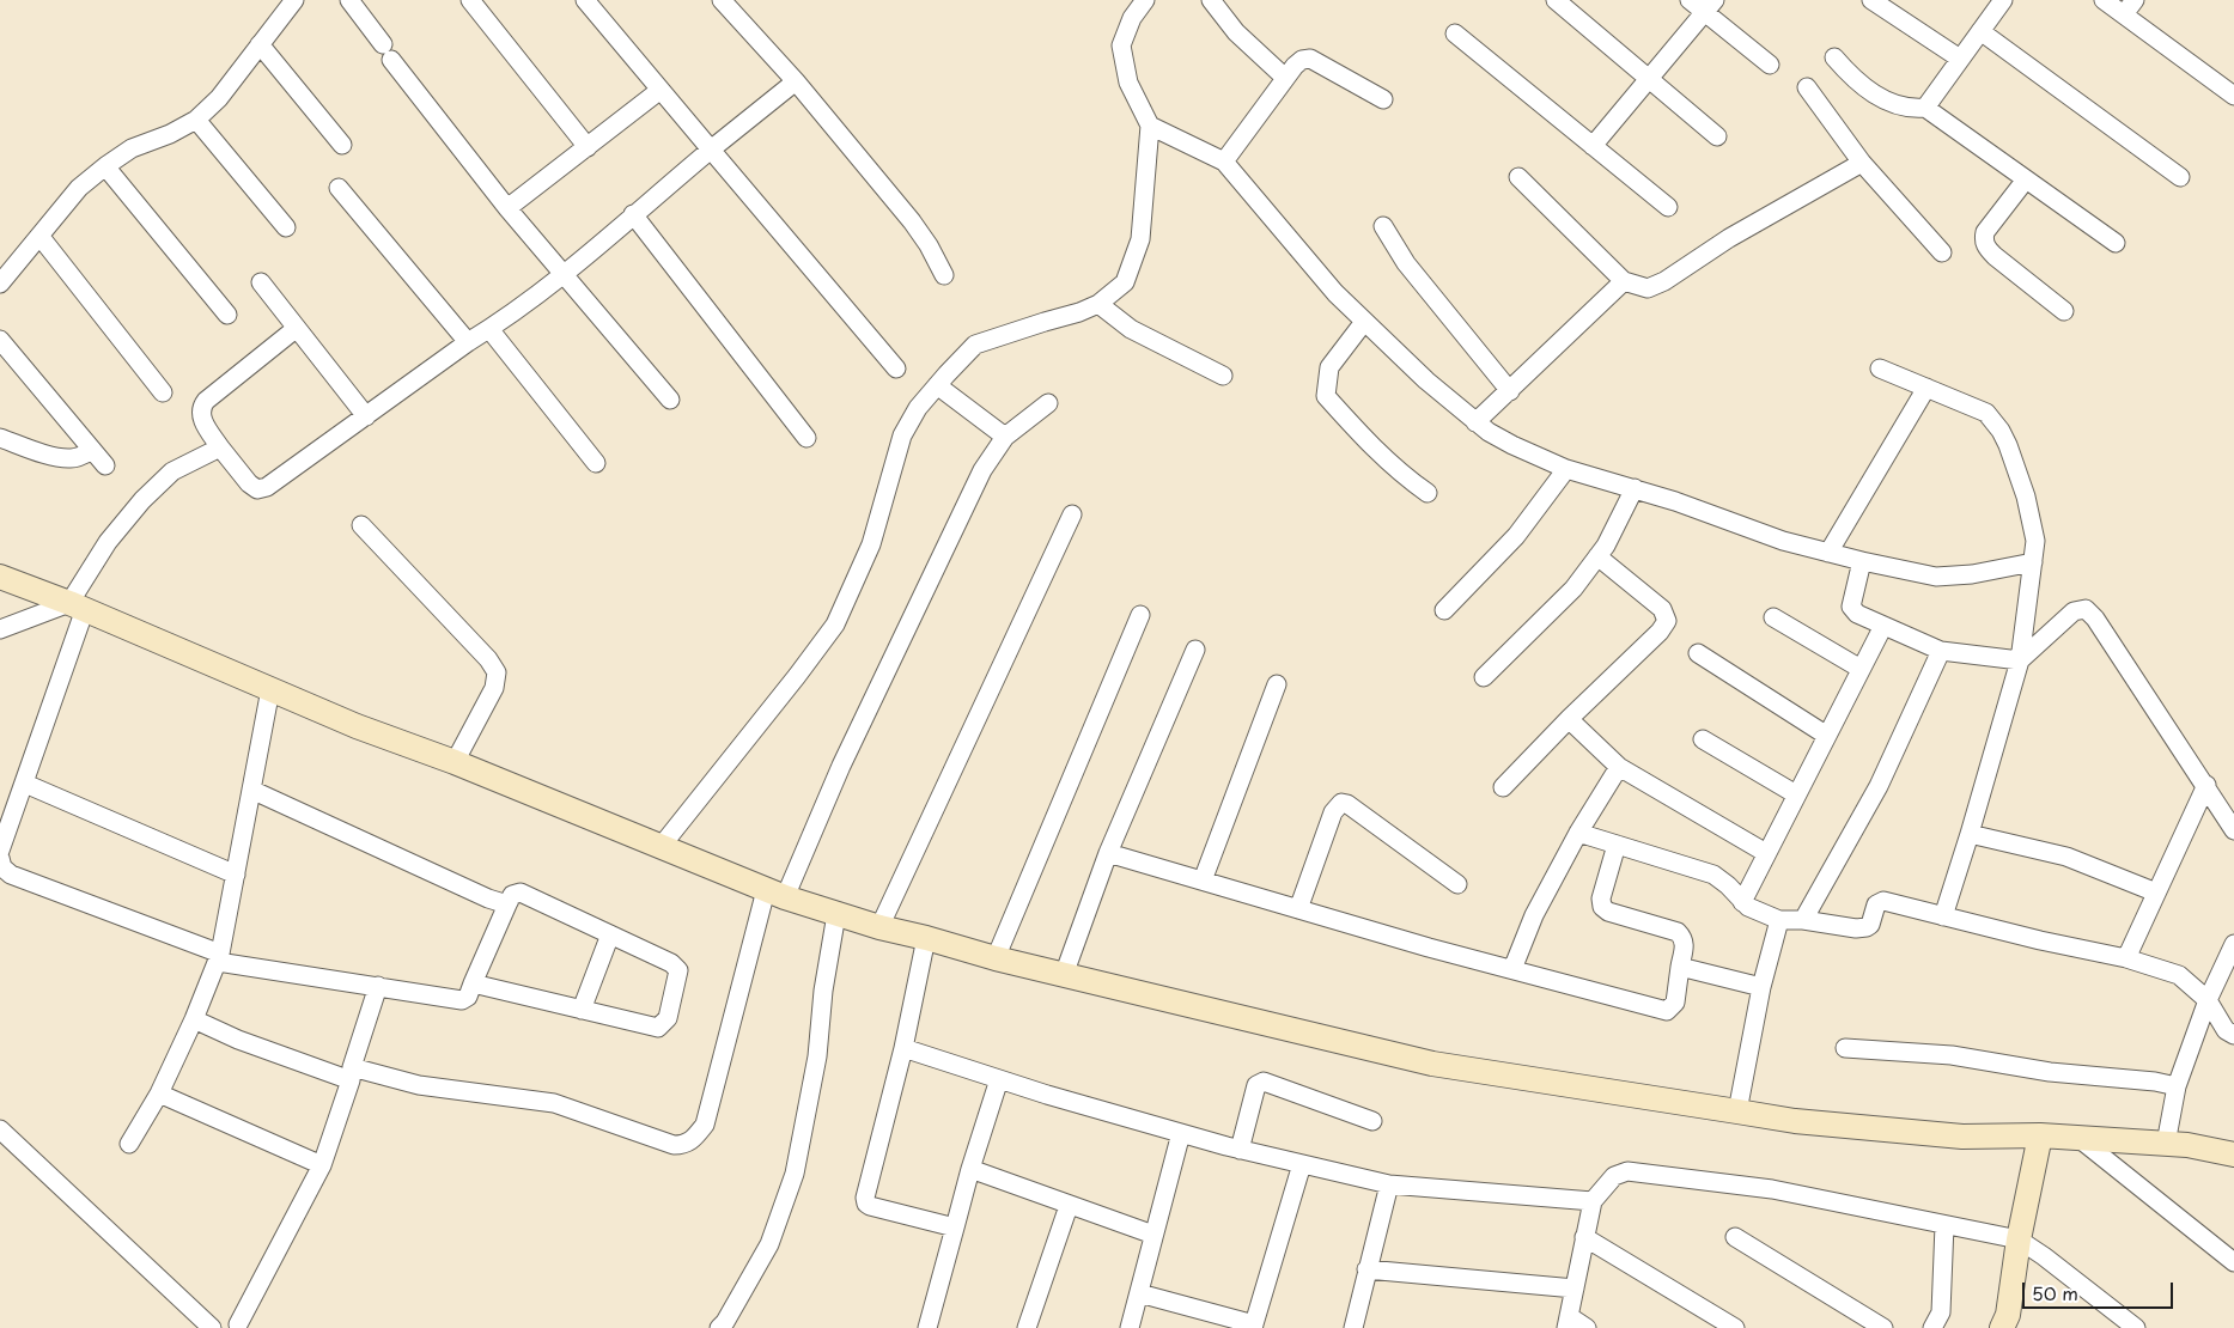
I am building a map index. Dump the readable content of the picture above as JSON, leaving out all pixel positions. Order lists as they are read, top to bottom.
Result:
{
  "scale_bar": "50 m"
}
